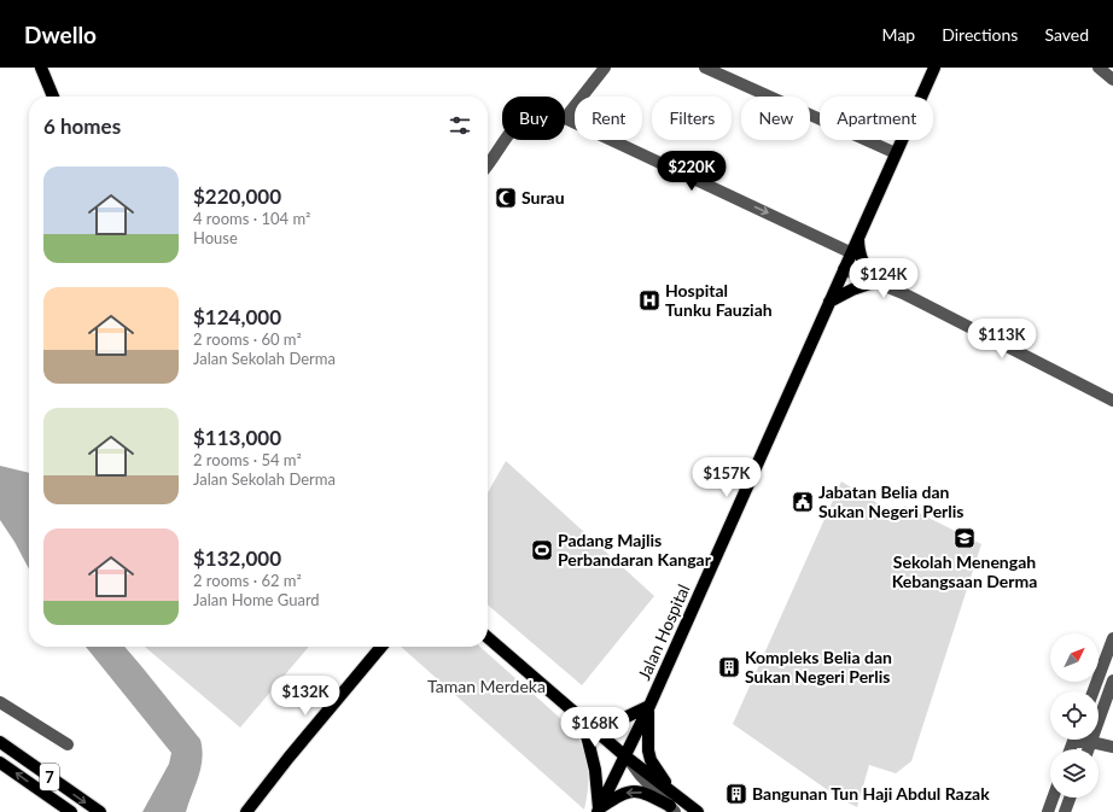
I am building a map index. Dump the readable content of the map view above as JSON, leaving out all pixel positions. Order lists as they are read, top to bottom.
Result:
{
  "streets": {
    "main road": ["Jalan Hospital", "7"]
  },
  "parks": ["Taman Merdeka"],
  "places": {
    "mosque": ["Surau"],
    "hospital": ["Hospital Tunku Fauziah"],
    "public building": ["Jabatan Belia dan Sukan Negeri Perlis"],
    "school or university": ["Sekolah Menengah Kebangsaan Derma"],
    "sports": ["Padang Majlis Perbandaran Kangar"],
    "building": ["Kompleks Belia dan Sukan Negeri Perlis", "Bangunan Tun Haji Abdul Razak"]
  },
  "north": "top right",
  "page": {
    "header": "Dwello",
    "nav": ["Map", "Directions", "Saved"],
    "chip": [
      "Buy",
      "Rent",
      "Filters",
      "New",
      "Apartment"
    ],
    "heading": "6 homes",
    "price": [
      "$220K",
      "$124K",
      "$113K",
      "$157K",
      "$132K",
      "$168K"
    ],
    "list": [
      {
        "name": "$220,000",
        "note": "4 rooms · 104 m² · House"
      },
      {
        "name": "$124,000",
        "note": "2 rooms · 60 m² · Jalan Sekolah Derma"
      },
      {
        "name": "$113,000",
        "note": "2 rooms · 54 m² · Jalan Sekolah Derma"
      },
      {
        "name": "$132,000",
        "note": "2 rooms · 62 m² · Jalan Home Guard"
      }
    ]
  }
}
